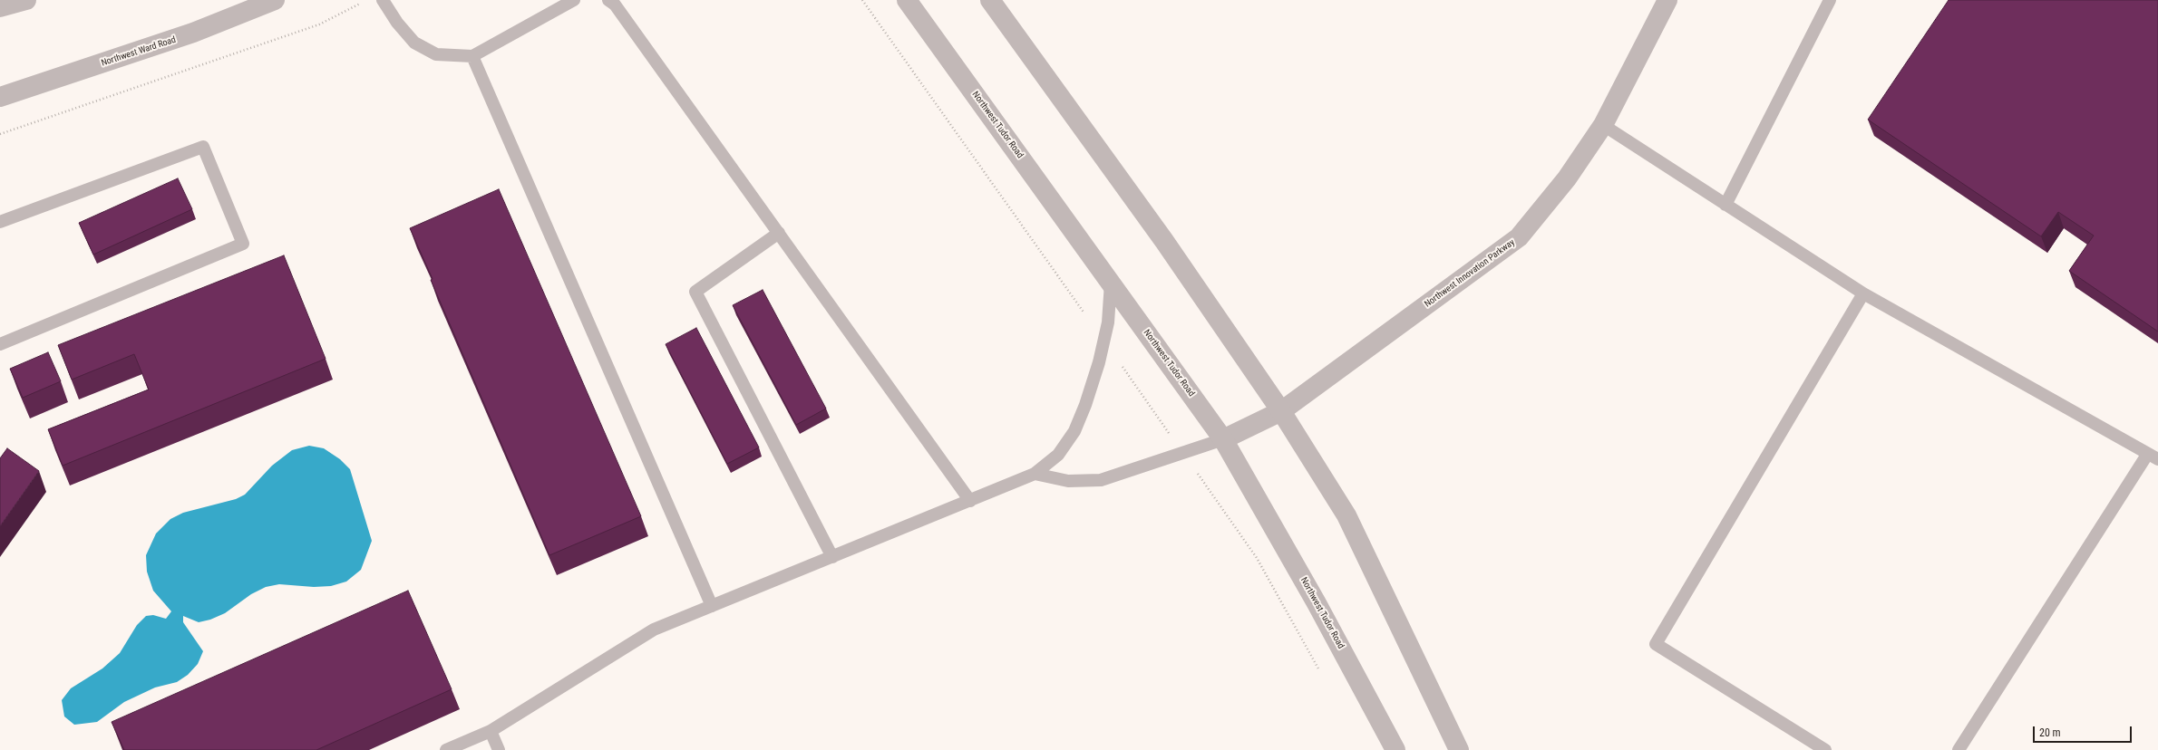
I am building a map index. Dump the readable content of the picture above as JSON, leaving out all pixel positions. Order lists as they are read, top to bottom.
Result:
{
  "streets": {
    "street": ["Northwest Ward Road", "Northwest Tudor Road", "Northwest Innovation Parkway"]
  },
  "crossings": [
    ["Northwest Tudor Road", "Northwest Innovation Parkway"]
  ],
  "scale_bar": "20 m"
}
